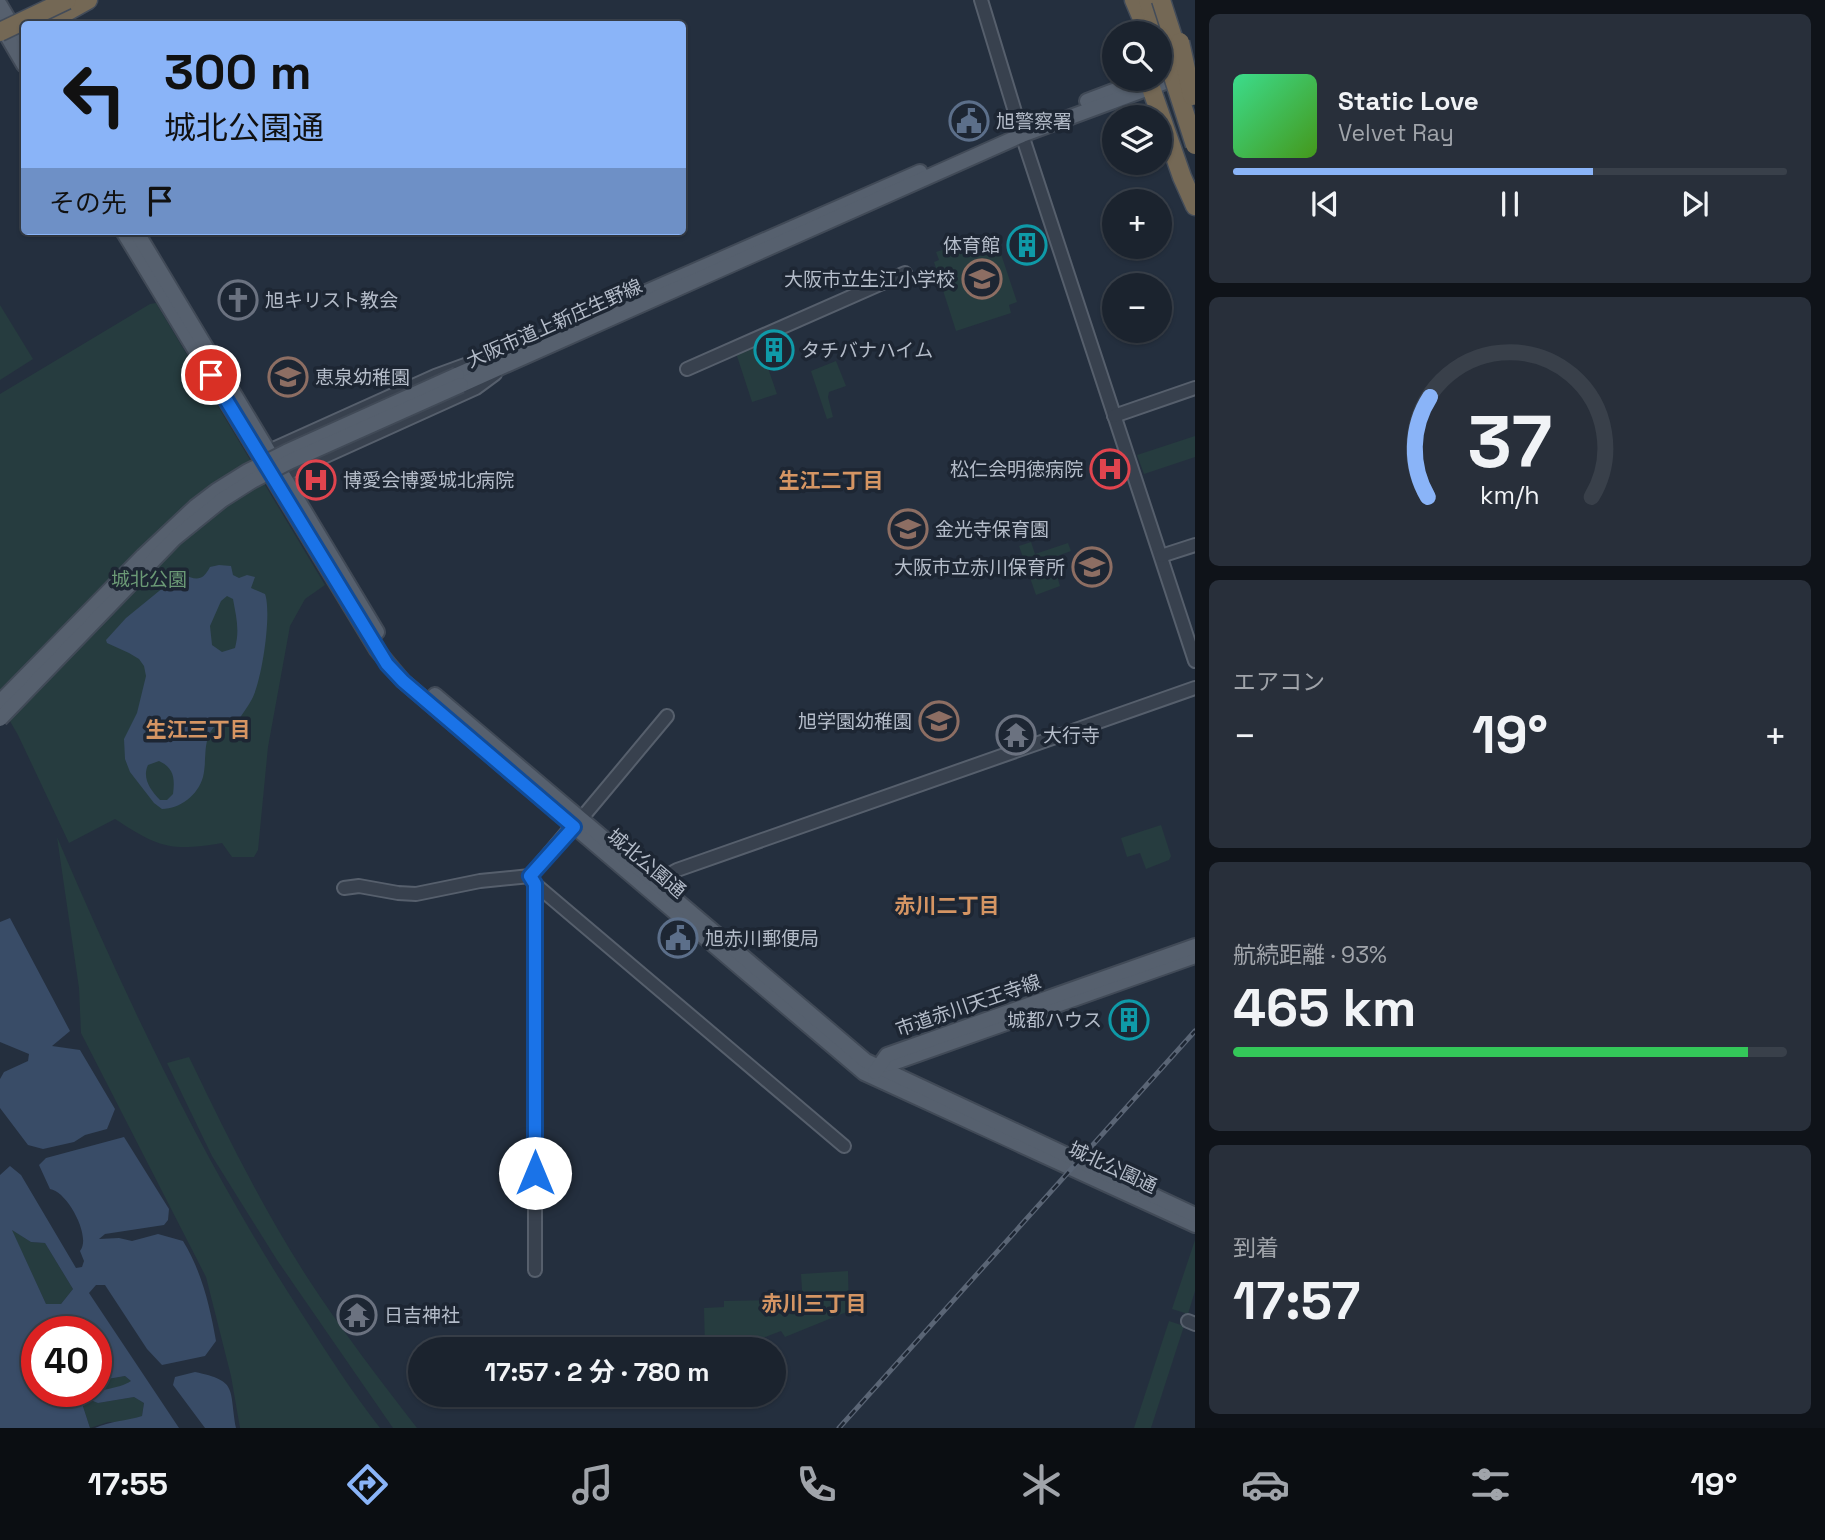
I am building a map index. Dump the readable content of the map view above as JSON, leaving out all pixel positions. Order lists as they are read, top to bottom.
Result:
{
  "streets": {
    "main road": ["大阪市道上新庄生野線", "城北公園通", "市道赤川天王寺線"]
  },
  "crossings": [
    ["城北公園通", "市道赤川天王寺線"]
  ],
  "districts": [
    "生江二丁目",
    "生江三丁目",
    "赤川二丁目",
    "赤川三丁目"
  ],
  "parks": ["城北公園"],
  "places": {
    "public building": ["旭警察署", "旭赤川郵便局"],
    "building": ["体育館", "タチバナハイム", "城都ハウス"],
    "school or university": [
      "大阪市立生江小学校",
      "恵泉幼稚園",
      "金光寺保育園",
      "大阪市立赤川保育所",
      "旭学園幼稚園"
    ],
    "church": ["旭キリスト教会"],
    "hospital": ["松仁会明徳病院", "博愛会博愛城北病院"],
    "temple": ["大行寺", "日吉神社"]
  },
  "page": {
    "map_buttons": ["+", "−"],
    "turn": ["300 m", "城北公園通"],
    "song": ["Static Love", "Velvet Ray"],
    "then": "その先",
    "tile": [
      "エアコン",
      ["航続距離 · 93%", "465 km"],
      ["到着", "17:57"]
    ],
    "heat": ["−", "19°", "+"],
    "limit": "40",
    "trip": "17:57 · 2 分 · 780 m",
    "tabs": ["17:55", "19°"],
    "gauge": ["37", "km/h"]
  }
}
